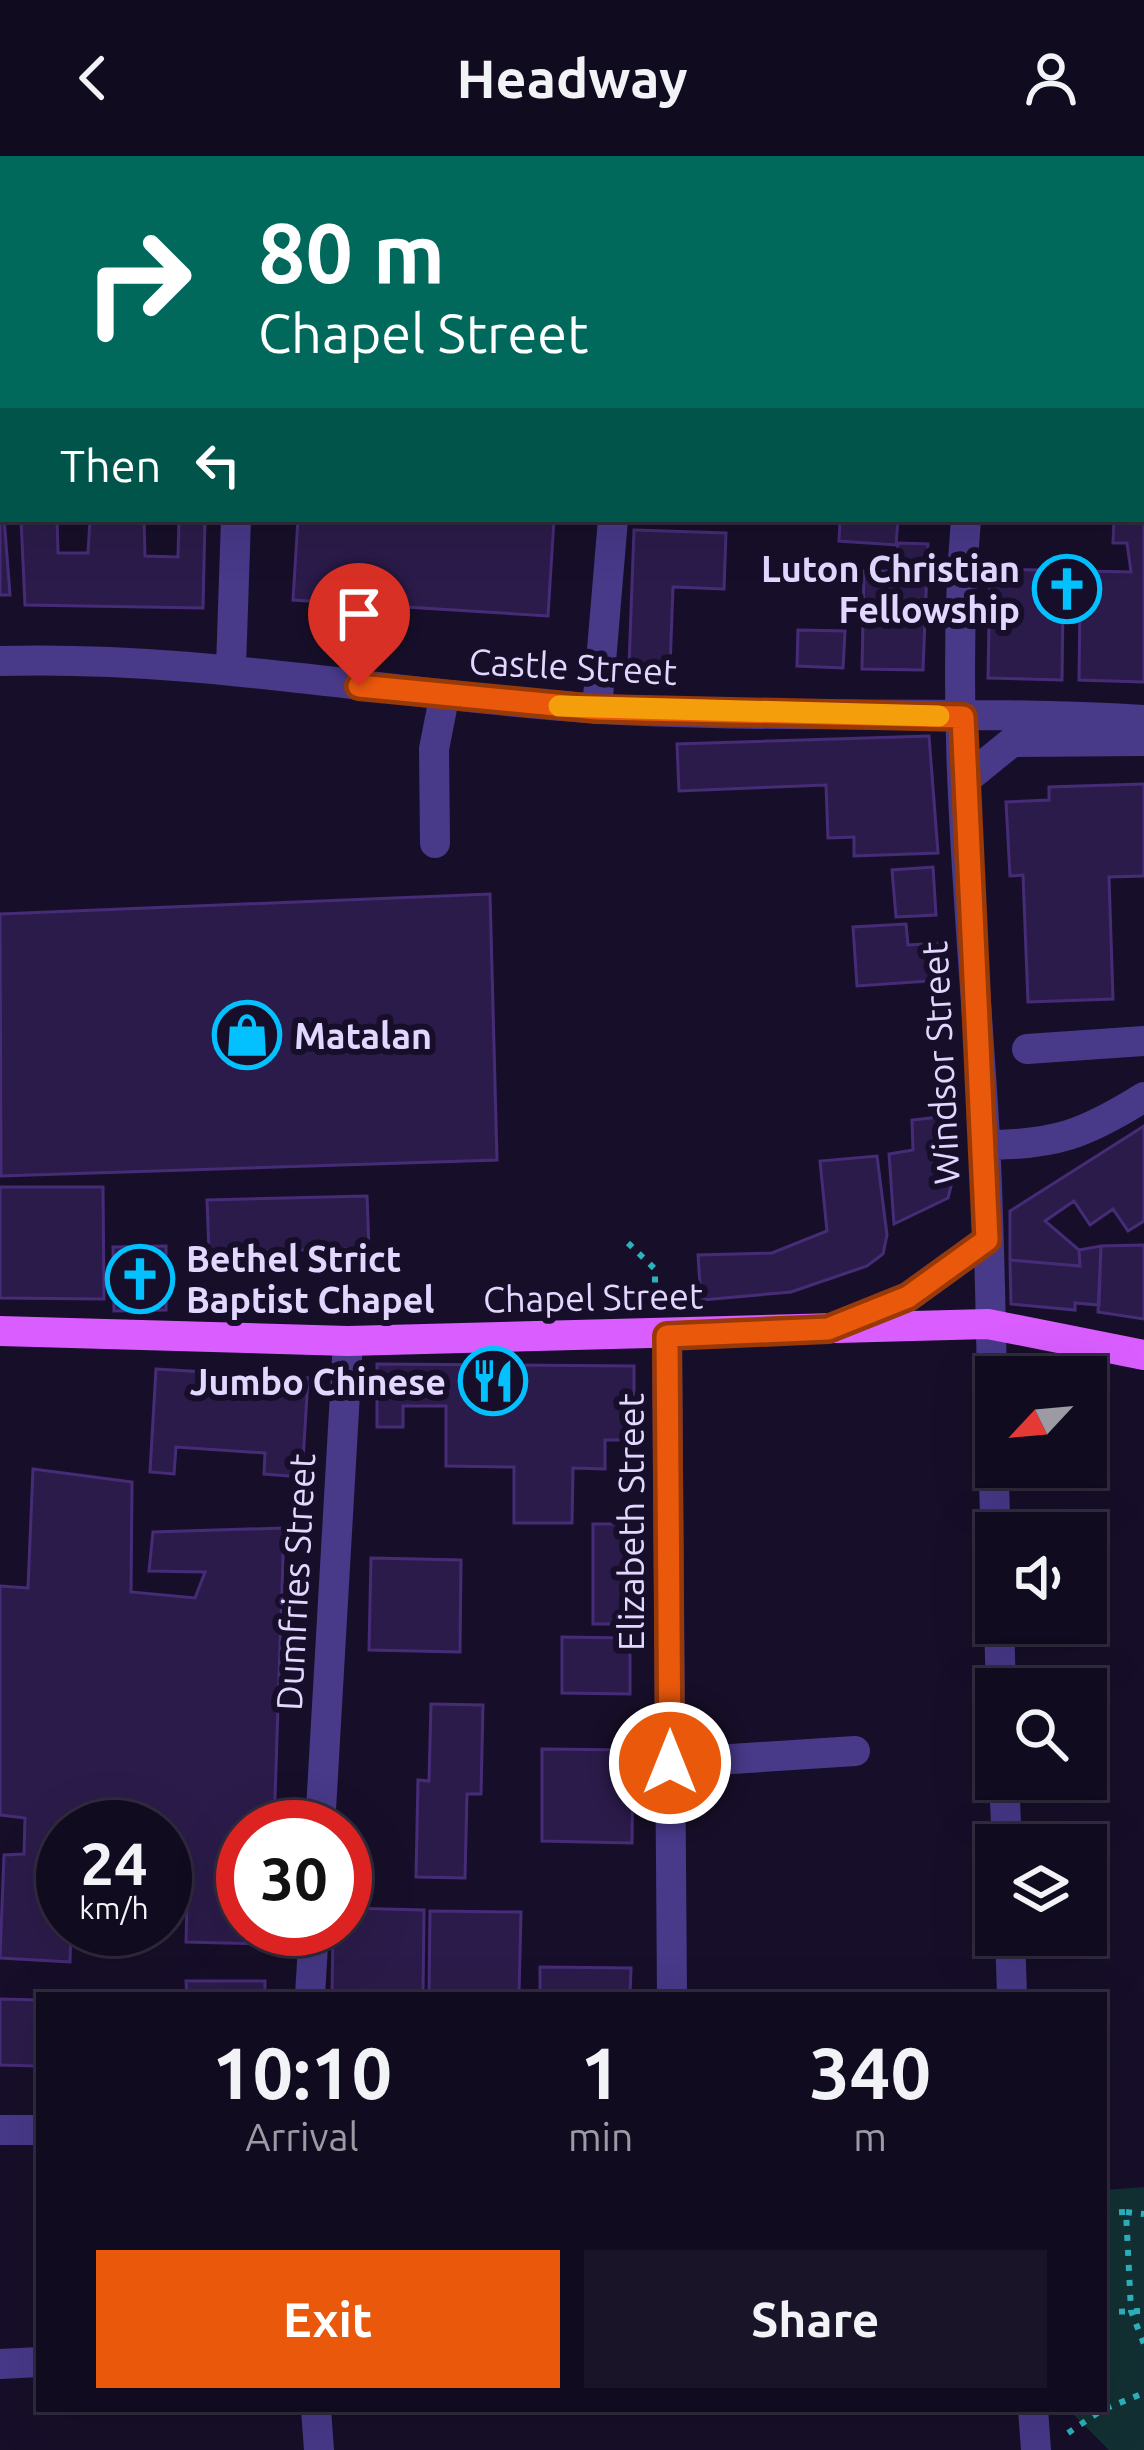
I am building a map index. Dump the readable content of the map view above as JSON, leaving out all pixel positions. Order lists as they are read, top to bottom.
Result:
{
  "streets": {
    "main road": ["Chapel Street"],
    "street": [
      "Castle Street",
      "Windsor Street",
      "Elizabeth Street",
      "Dumfries Street"
    ]
  },
  "crossings": [
    ["Castle Street", "Windsor Street"],
    ["Windsor Street", "Chapel Street"],
    ["Chapel Street", "Elizabeth Street"],
    ["Chapel Street", "Dumfries Street"]
  ],
  "places": {
    "church": ["Luton Christian Fellowship", "Bethel Strict Baptist Chapel"],
    "shop": ["Matalan"],
    "restaurant": ["Jumbo Chinese"]
  },
  "north": "bottom left",
  "page": {
    "header": "Headway",
    "turn": ["80 m", "Chapel Street"],
    "then": "Then",
    "speed": "24 km/h",
    "limit": "30",
    "eta": [
      "10:10",
      "Arrival",
      "1",
      "min",
      "340",
      "m"
    ],
    "buttons": ["Exit", "Share"]
  }
}
